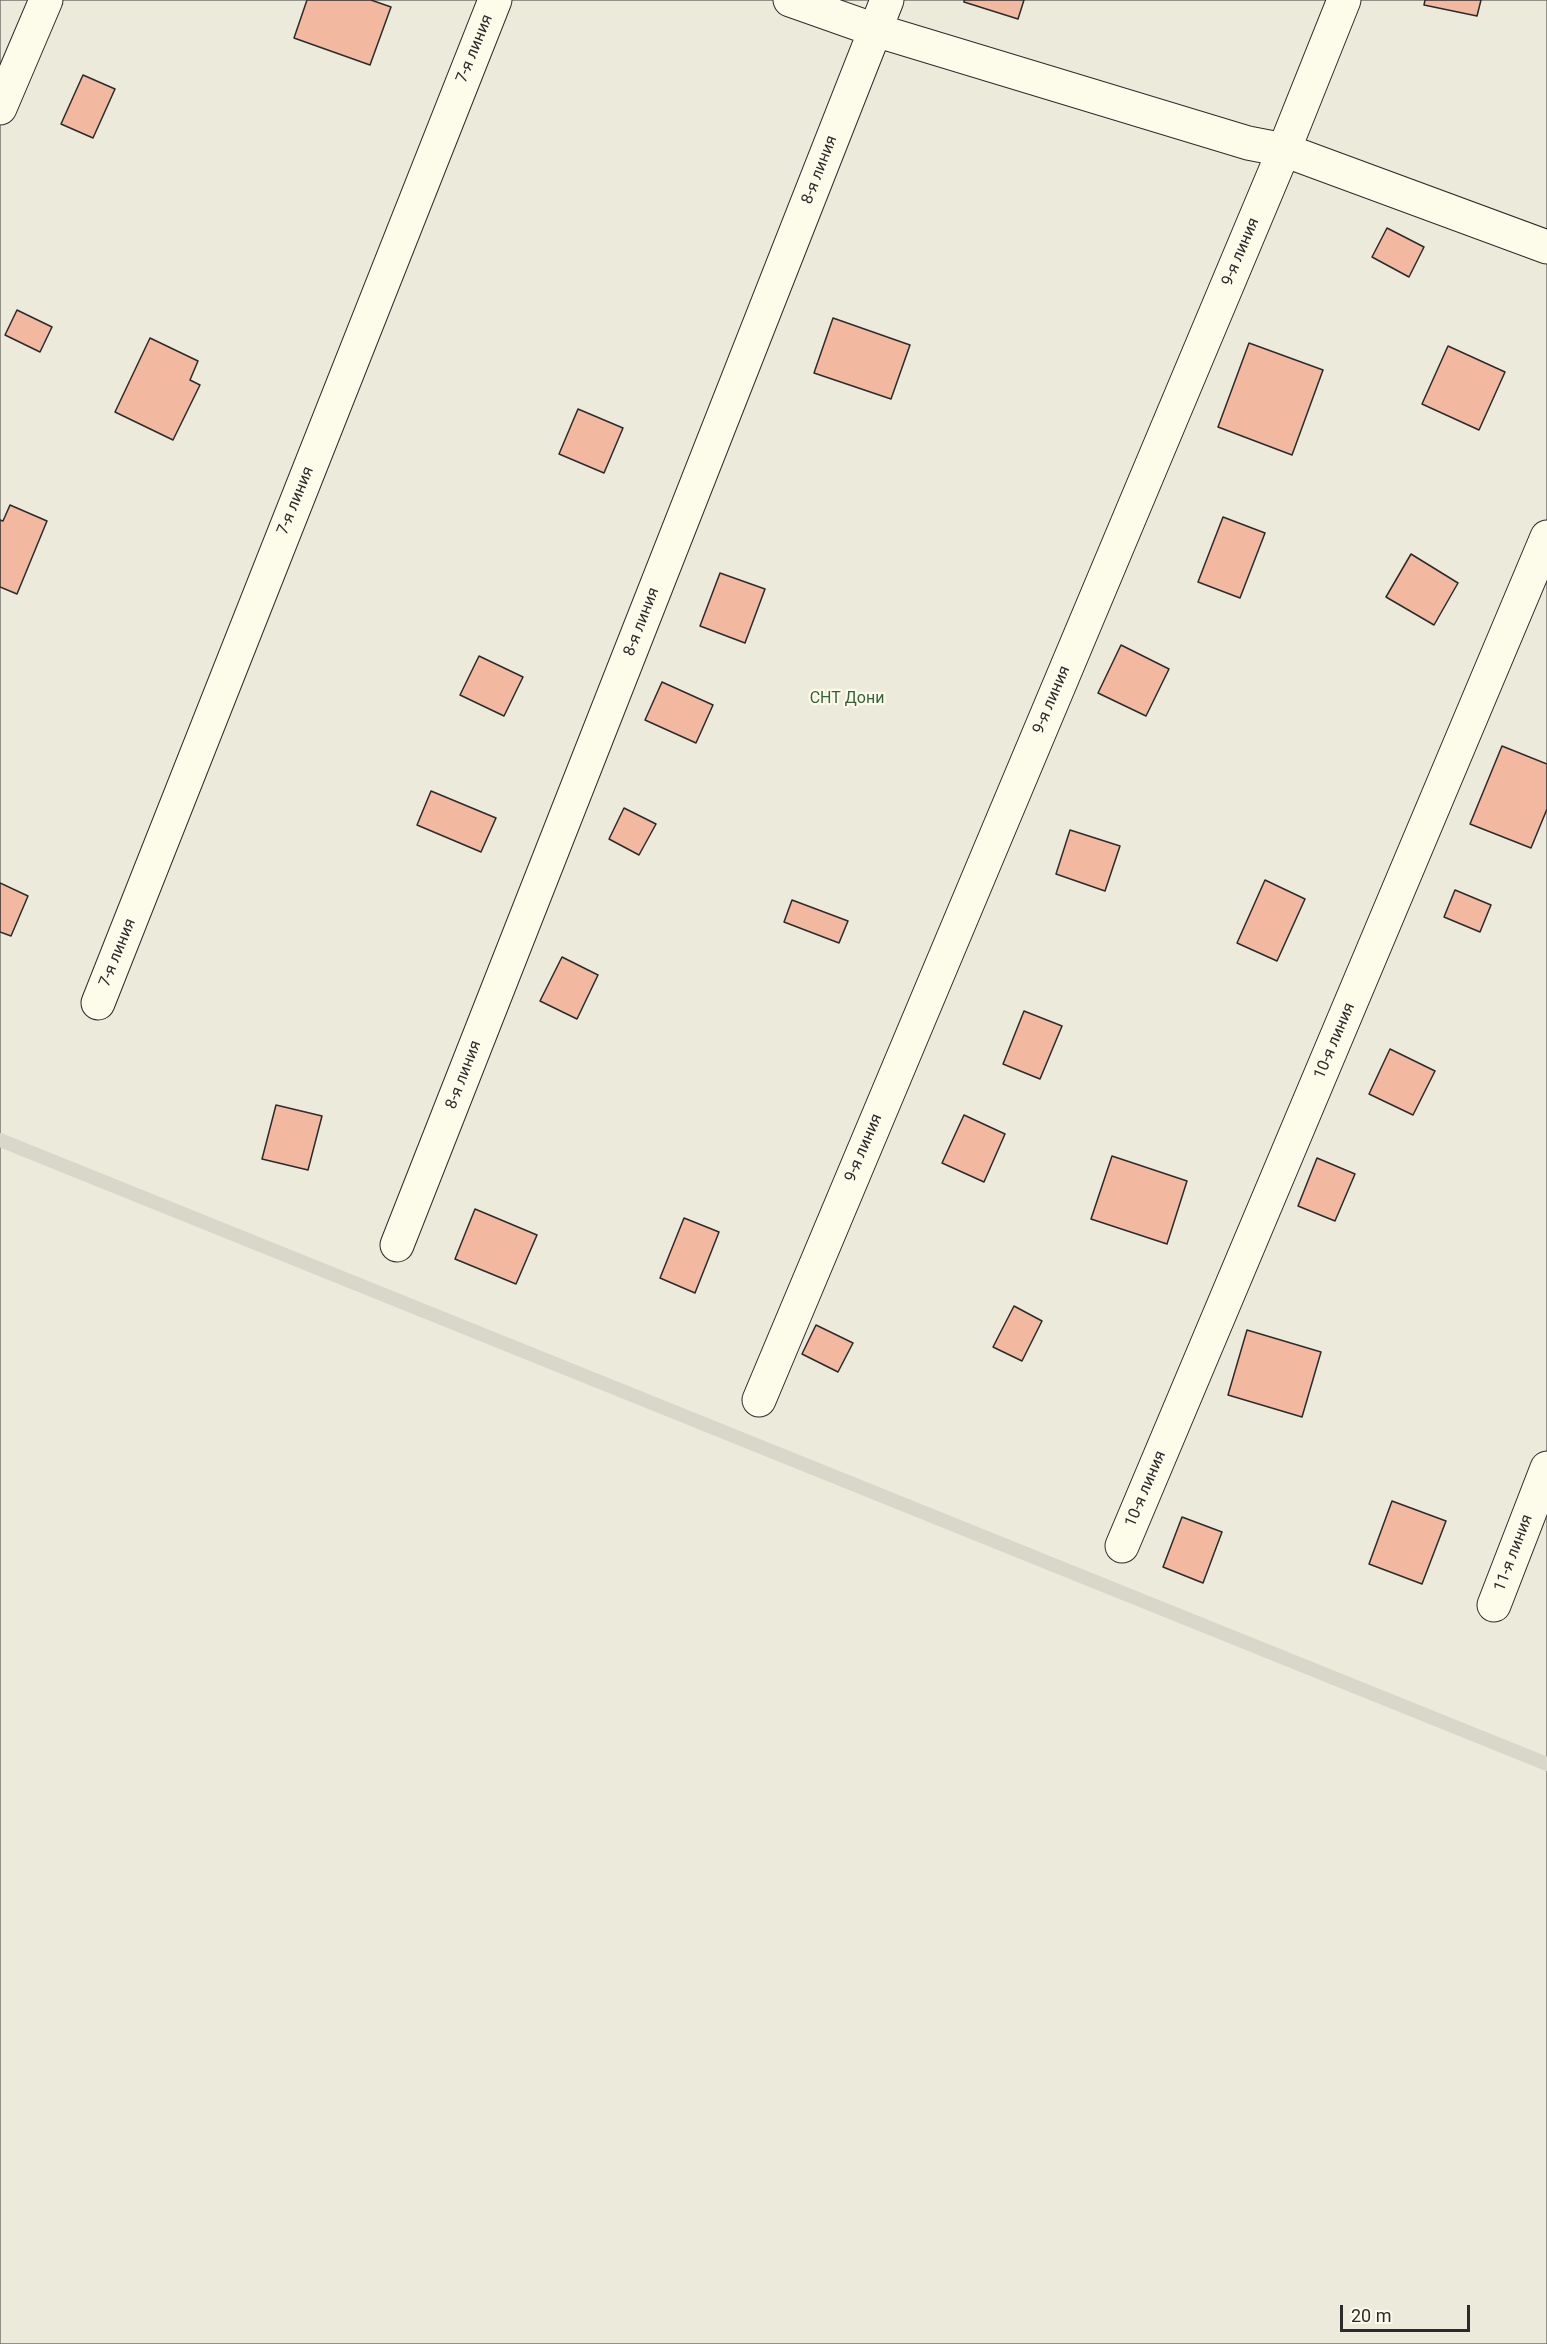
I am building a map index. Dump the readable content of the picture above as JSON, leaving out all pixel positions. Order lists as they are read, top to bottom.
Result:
{
  "streets": {
    "lane": [
      "7-я линия",
      "8-я линия",
      "9-я линия",
      "10-я линия",
      "11-я линия"
    ]
  },
  "parks": ["СНТ Дони"],
  "scale_bar": "20 m"
}
